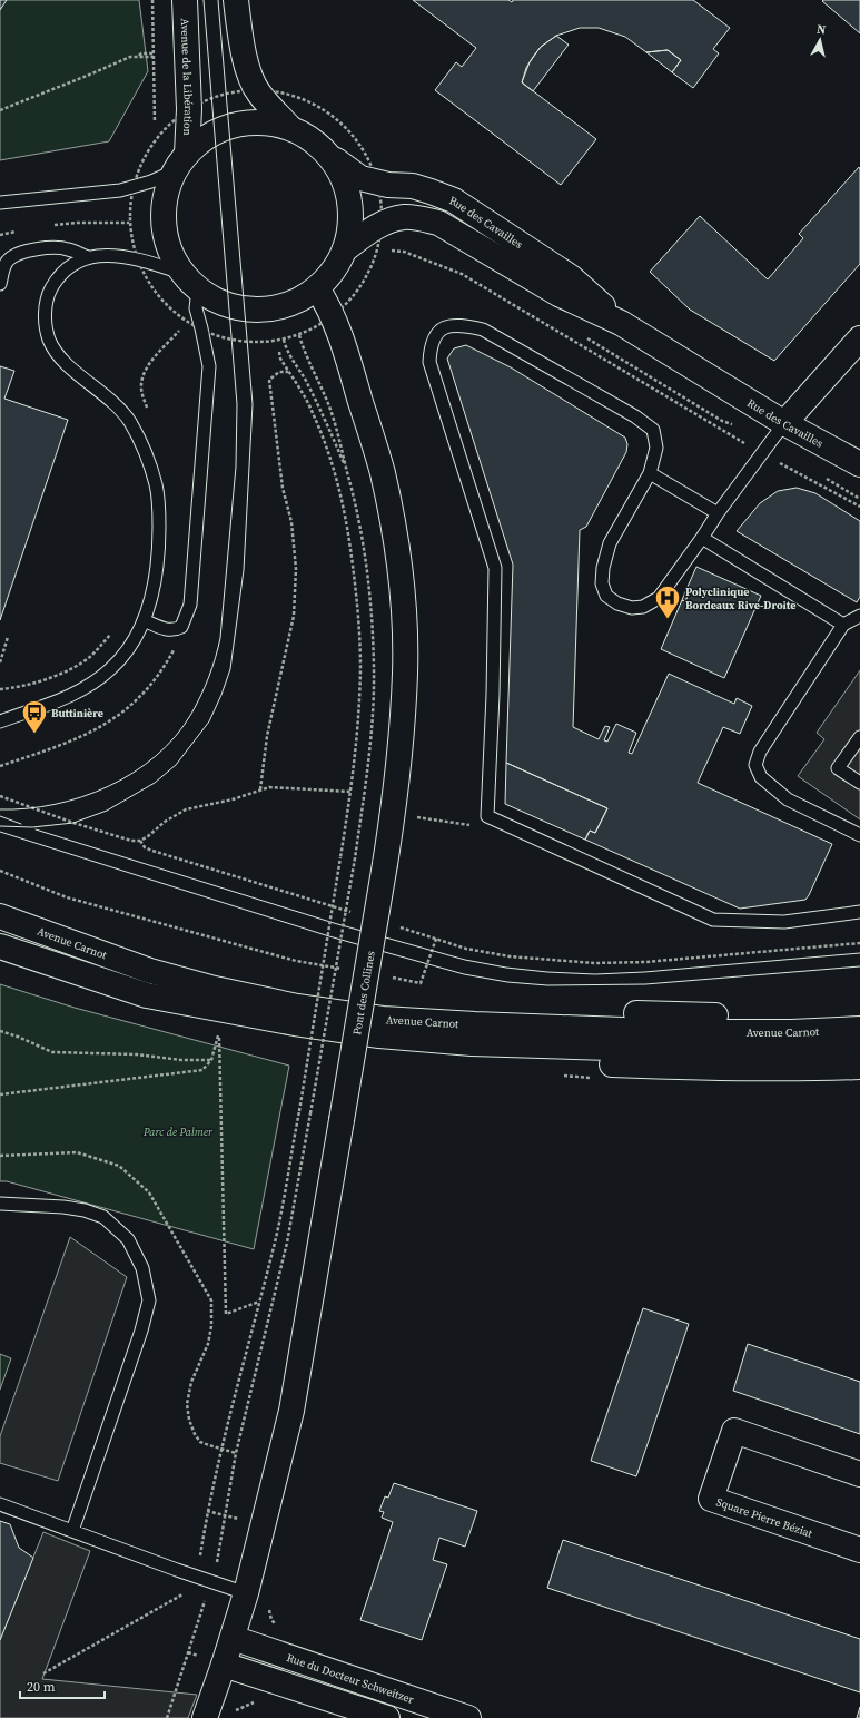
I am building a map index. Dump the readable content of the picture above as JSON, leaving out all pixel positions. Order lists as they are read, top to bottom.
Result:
{
  "streets": {
    "street": [
      "Avenue de la Libération",
      "Rue des Cavailles",
      "Avenue Carnot",
      "Pont des Collines",
      "Square Pierre Béziat",
      "Rue du Docteur Schweitzer"
    ]
  },
  "crossings": [
    ["Avenue de la Libération", "Pont des Collines"],
    ["Pont des Collines", "Rue du Docteur Schweitzer"]
  ],
  "parks": ["Parc de Palmer"],
  "places": {
    "hospital": ["Polyclinique Bordeaux Rive-Droite"],
    "bus stop": ["Buttinière"]
  },
  "scale_bar": "20 m",
  "north": "top"
}
